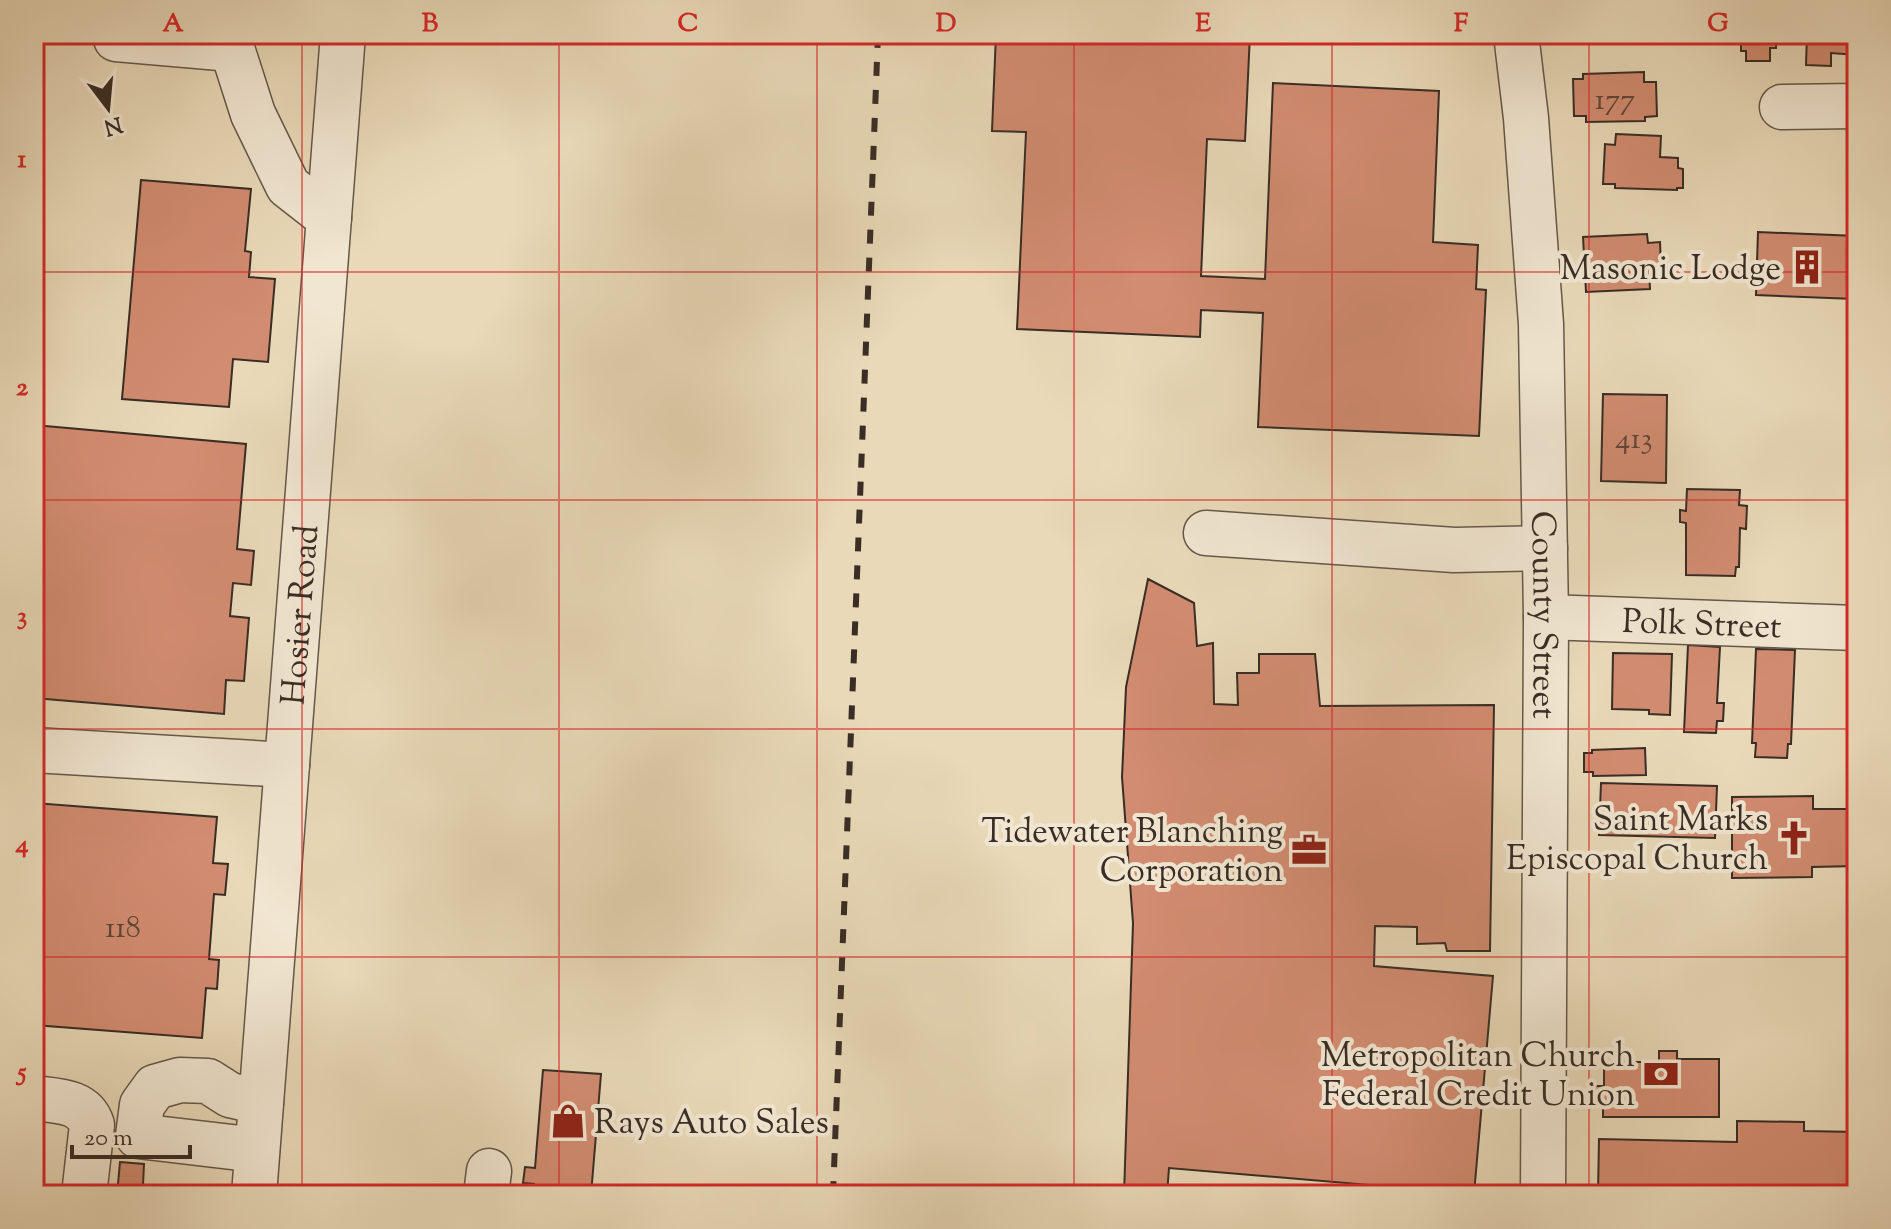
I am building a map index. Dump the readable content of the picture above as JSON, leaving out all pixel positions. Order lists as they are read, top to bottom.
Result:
{
  "streets": {
    "street": ["Hosier Road", "County Street", "Polk Street"]
  },
  "crossings": [
    ["County Street", "Polk Street"]
  ],
  "places": {
    "building": ["Masonic Lodge"],
    "church": ["Saint Marks Episcopal Church"],
    "office": ["Tidewater Blanching Corporation"],
    "bank": ["Metropolitan Church Federal Credit Union"],
    "shop": ["Rays Auto Sales"]
  },
  "house_numbers": ["177", "413", "118"],
  "scale_bar": "20 m",
  "north": "bottom",
  "grid": {
    "columns": [
      "A",
      "B",
      "C",
      "D",
      "E",
      "F",
      "G"
    ],
    "rows": [
      "1",
      "2",
      "3",
      "4",
      "5"
    ]
  }
}
